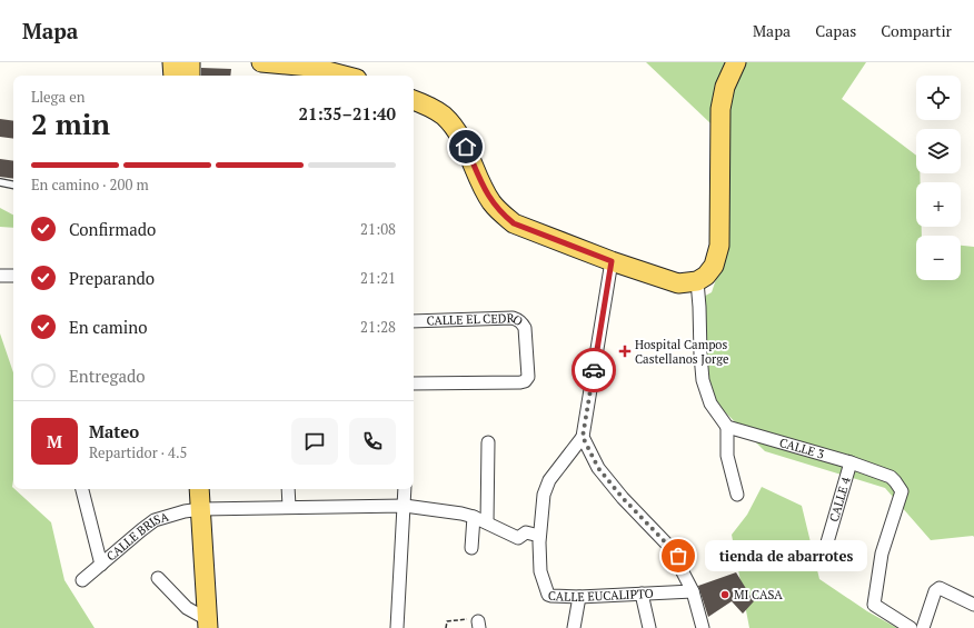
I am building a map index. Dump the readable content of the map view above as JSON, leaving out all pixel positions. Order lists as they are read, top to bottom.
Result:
{
  "streets": {
    "street": [
      "CALLE EL CEDRO",
      "CALLE 3",
      "CALLE 4",
      "CALLE BRISA",
      "CALLE EUCALIPTO"
    ]
  },
  "crossings": [
    ["CALLE 3", "CALLE 4"],
    ["CALLE BRISA", "CALLE EUCALIPTO"]
  ],
  "places": {
    "health": ["Hospital Campos Castellanos Jorge"],
    "other": ["tienda de abarrotes", "MI CASA"]
  },
  "page": {
    "header": "Mapa",
    "nav": ["Mapa", "Capas", "Compartir"],
    "map_buttons": ["+", "−"],
    "heading": ["2 min", "Llega en", "21:35–21:40"],
    "panel": ["Mateo", "Repartidor · 4.5"],
    "bar": "En camino · 200 m",
    "list": [
      ["Confirmado", "21:08"],
      ["Preparando", "21:21"],
      ["En camino", "21:28"],
      "Entregado"
    ],
    "round": "M",
    "bubble": "tienda de abarrotes"
  }
}
